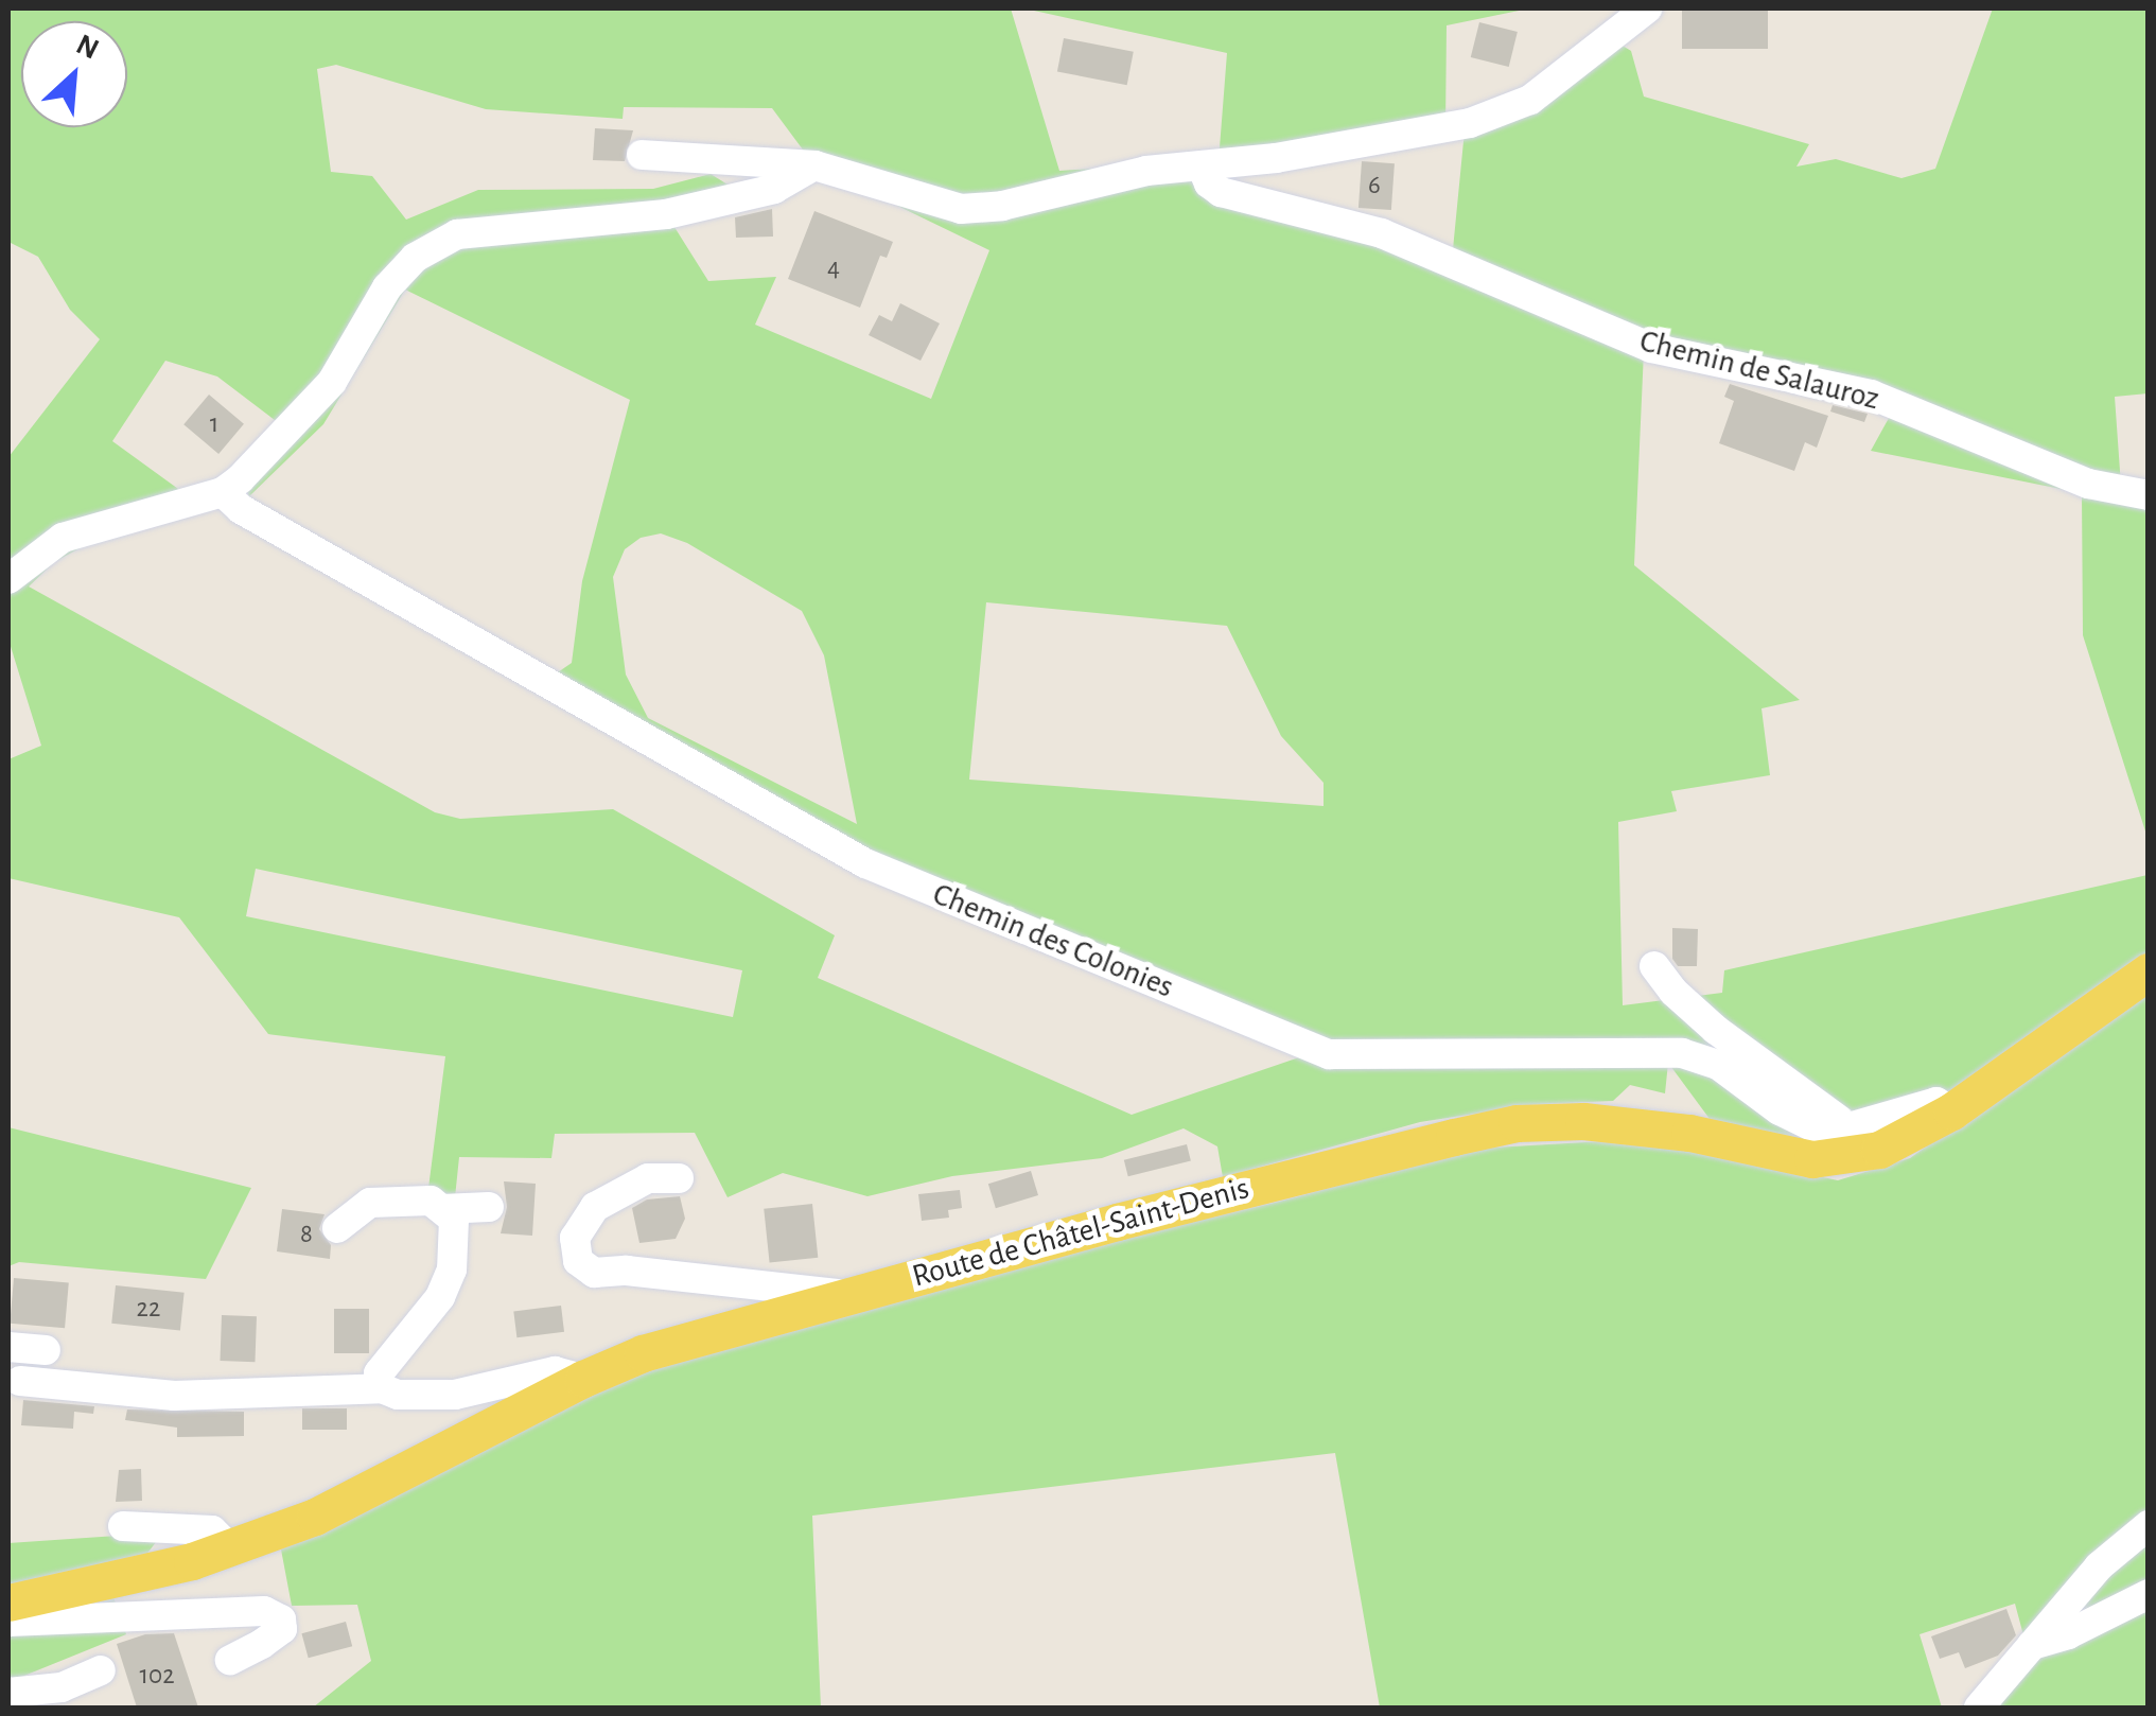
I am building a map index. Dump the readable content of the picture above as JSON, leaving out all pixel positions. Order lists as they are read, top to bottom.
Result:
{
  "streets": {
    "main road": ["Route de Châtel-Saint-Denis"],
    "street": ["Chemin de Salauroz", "Chemin des Colonies"]
  },
  "crossings": [
    ["Chemin des Colonies", "Route de Châtel-Saint-Denis"]
  ],
  "house_numbers": [
    "6",
    "4",
    "1",
    "8",
    "22",
    "102"
  ],
  "north": "top right"
}
